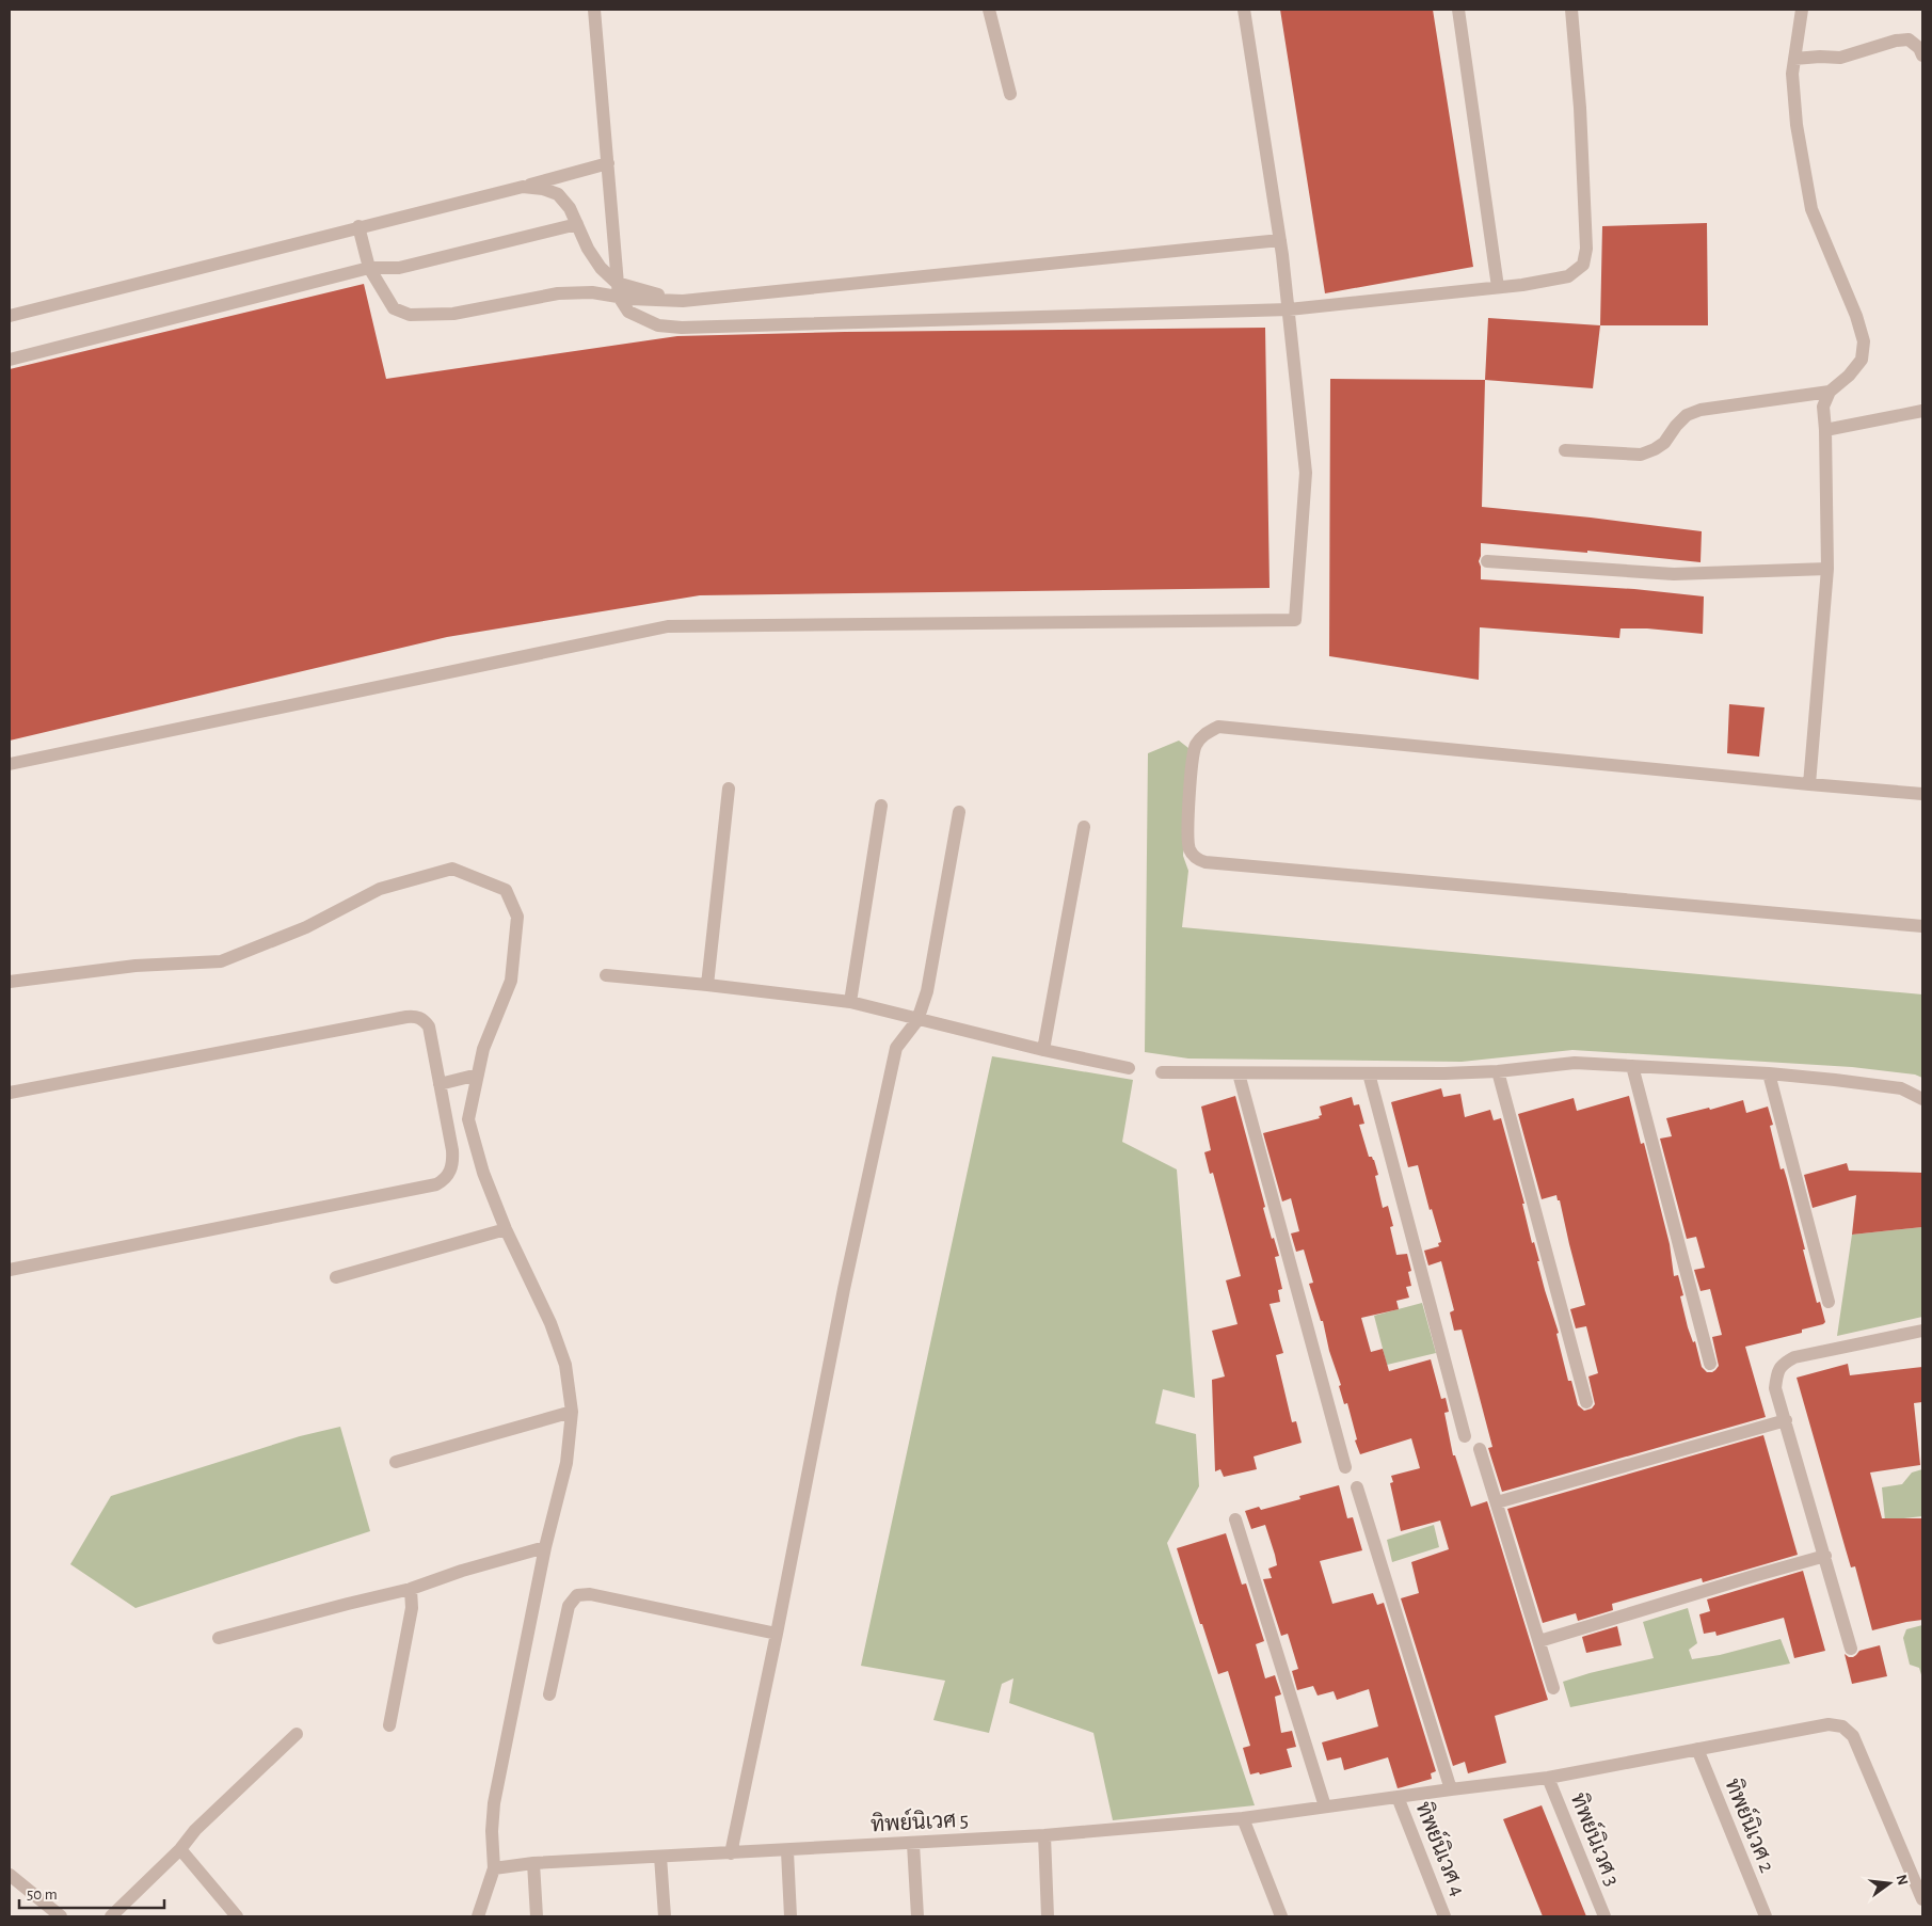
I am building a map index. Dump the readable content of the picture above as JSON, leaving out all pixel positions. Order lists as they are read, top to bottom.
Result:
{
  "streets": {
    "street": [
      "ทิพย์นิเวศ 5",
      "ทิพย์นิเวศ 2",
      "ทิพย์นิเวศ 3",
      "ทิพย์นิเวศ 4"
    ]
  },
  "crossings": [
    ["ทิพย์นิเวศ 5", "ทิพย์นิเวศ 2"],
    ["ทิพย์นิเวศ 5", "ทิพย์นิเวศ 3"],
    ["ทิพย์นิเวศ 5", "ทิพย์นิเวศ 4"]
  ],
  "scale_bar": "50 m",
  "north": "right"
}
